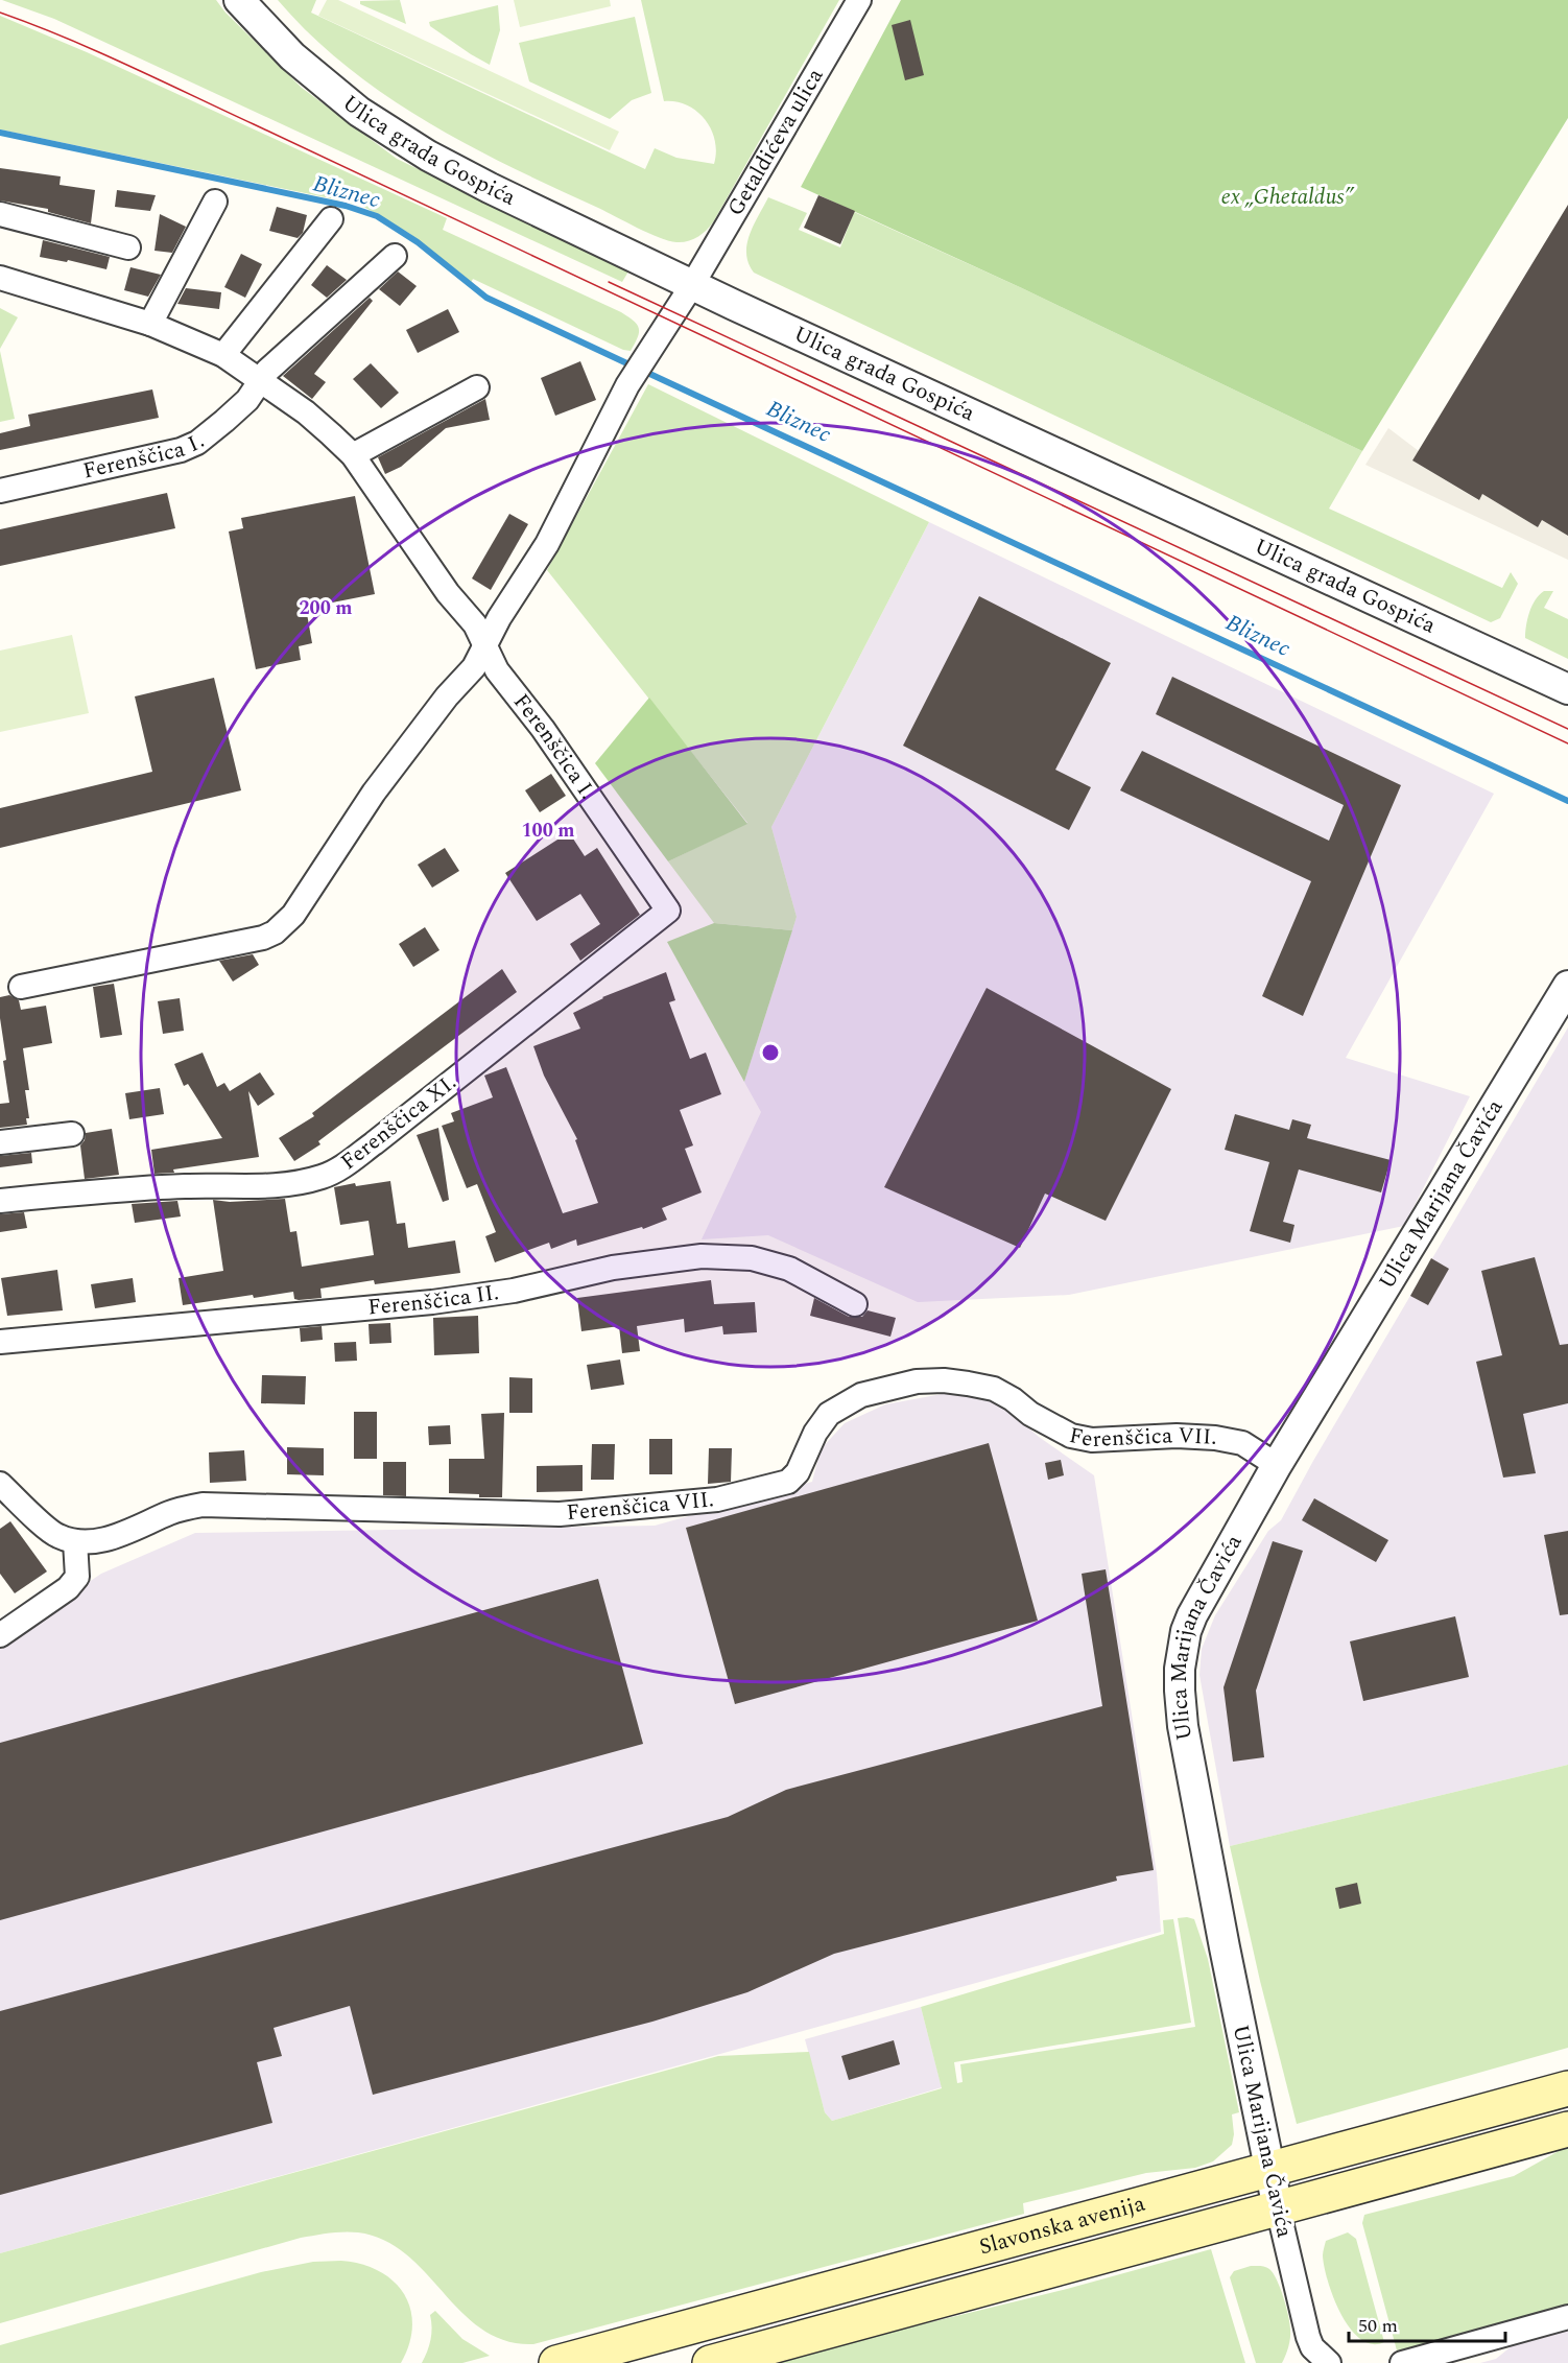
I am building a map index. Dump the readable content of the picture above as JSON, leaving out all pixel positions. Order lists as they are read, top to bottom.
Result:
{
  "streets": {
    "main road": ["Slavonska avenija"],
    "street": [
      "Getaldićeva ulica",
      "Ulica grada Gospića",
      "Ferenščica I.",
      "Ferenščica XI.",
      "Ulica Marijana Čavića",
      "Ferenščica II.",
      "Ferenščica VII."
    ]
  },
  "crossings": [
    ["Getaldićeva ulica", "Ulica grada Gospića"],
    ["Getaldićeva ulica", "Ferenščica I."],
    ["Ferenščica I.", "Ferenščica XI."],
    ["Ulica Marijana Čavića", "Ferenščica VII."],
    ["Ulica Marijana Čavića", "Slavonska avenija"]
  ],
  "water": ["Bliznec"],
  "parks": ["ex „Ghetaldus”"],
  "scale_bar": "50 m",
  "rings": ["200 m", "100 m"]
}
